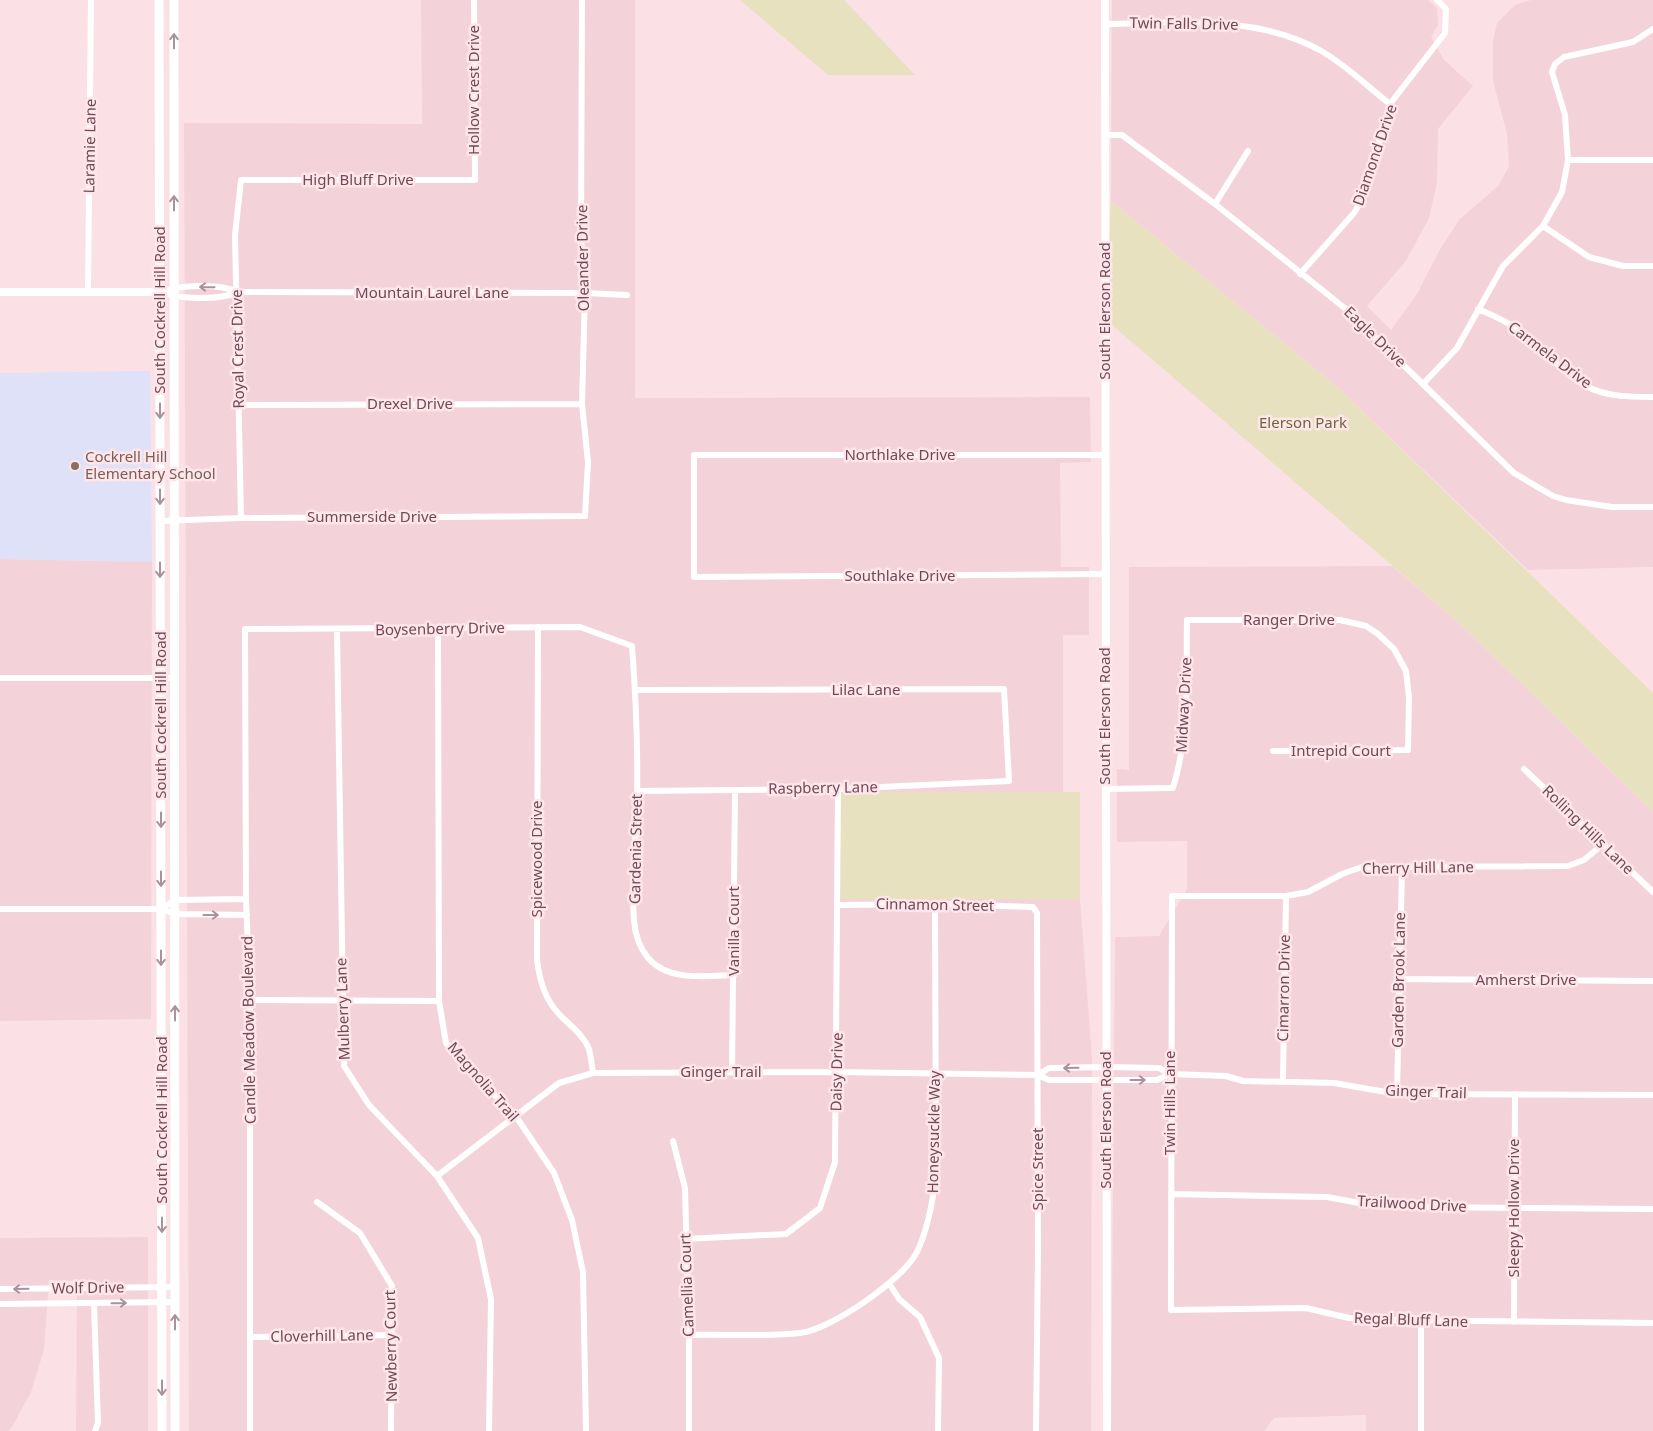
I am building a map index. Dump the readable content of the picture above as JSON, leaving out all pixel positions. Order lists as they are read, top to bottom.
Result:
{
  "streets": {
    "main road": ["South Cockrell Hill Road"],
    "street": [
      "Twin Falls Drive",
      "Hollow Crest Drive",
      "Laramie Lane",
      "Diamond Drive",
      "High Bluff Drive",
      "Oleander Drive",
      "Mountain Laurel Lane",
      "South Elerson Road",
      "Eagle Drive",
      "Royal Crest Drive",
      "Carmela Drive",
      "Drexel Drive",
      "Northlake Drive",
      "Summerside Drive",
      "Southlake Drive",
      "Ranger Drive",
      "Boysenberry Drive",
      "Lilac Lane",
      "Midway Drive",
      "Intrepid Court",
      "Raspberry Lane",
      "Rolling Hills Lane",
      "Gardenia Street",
      "Spicewood Drive",
      "Cherry Hill Lane",
      "Cinnamon Street",
      "Vanilla Court",
      "Garden Brook Lane",
      "Amherst Drive",
      "Cimarron Drive",
      "Mulberry Lane",
      "Candle Meadow Boulevard",
      "Ginger Trail",
      "Daisy Drive",
      "Magnolia Trail",
      "Twin Hills Lane",
      "Honeysuckle Way",
      "Spice Street",
      "Trailwood Drive",
      "Sleepy Hollow Drive",
      "Camellia Court",
      "Wolf Drive",
      "Regal Bluff Lane",
      "Cloverhill Lane",
      "Newberry Court"
    ]
  },
  "crossings": [
    ["Twin Falls Drive", "Diamond Drive"],
    ["Twin Falls Drive", "South Elerson Road"],
    ["Hollow Crest Drive", "High Bluff Drive"],
    ["Laramie Lane", "Mountain Laurel Lane"],
    ["Diamond Drive", "Eagle Drive"],
    ["High Bluff Drive", "Royal Crest Drive"],
    ["Oleander Drive", "Mountain Laurel Lane"],
    ["Oleander Drive", "Drexel Drive"],
    ["Oleander Drive", "Summerside Drive"],
    ["Mountain Laurel Lane", "South Cockrell Hill Road"],
    ["Mountain Laurel Lane", "Royal Crest Drive"],
    ["South Cockrell Hill Road", "Summerside Drive"],
    ["South Cockrell Hill Road", "Wolf Drive"],
    ["South Elerson Road", "Eagle Drive"],
    ["South Elerson Road", "Northlake Drive"],
    ["South Elerson Road", "Southlake Drive"],
    ["South Elerson Road", "Midway Drive"],
    ["South Elerson Road", "Ginger Trail"],
    ["Royal Crest Drive", "Drexel Drive"],
    ["Royal Crest Drive", "Summerside Drive"],
    ["Northlake Drive", "Southlake Drive"],
    ["Ranger Drive", "Midway Drive"],
    ["Ranger Drive", "Intrepid Court"],
    ["Boysenberry Drive", "Gardenia Street"],
    ["Boysenberry Drive", "Spicewood Drive"],
    ["Boysenberry Drive", "Mulberry Lane"],
    ["Boysenberry Drive", "Candle Meadow Boulevard"],
    ["Boysenberry Drive", "Magnolia Trail"],
    ["Lilac Lane", "Raspberry Lane"],
    ["Lilac Lane", "Gardenia Street"],
    ["Raspberry Lane", "Gardenia Street"],
    ["Raspberry Lane", "Vanilla Court"],
    ["Raspberry Lane", "Daisy Drive"],
    ["Rolling Hills Lane", "Cherry Hill Lane"],
    ["Gardenia Street", "Vanilla Court"],
    ["Spicewood Drive", "Ginger Trail"],
    ["Cherry Hill Lane", "Garden Brook Lane"],
    ["Cherry Hill Lane", "Cimarron Drive"],
    ["Cherry Hill Lane", "Twin Hills Lane"],
    ["Cinnamon Street", "Daisy Drive"],
    ["Cinnamon Street", "Honeysuckle Way"],
    ["Cinnamon Street", "Spice Street"],
    ["Vanilla Court", "Ginger Trail"],
    ["Garden Brook Lane", "Amherst Drive"],
    ["Garden Brook Lane", "Ginger Trail"],
    ["Cimarron Drive", "Ginger Trail"],
    ["Mulberry Lane", "Ginger Trail"],
    ["Candle Meadow Boulevard", "Cloverhill Lane"],
    ["Ginger Trail", "Daisy Drive"],
    ["Ginger Trail", "Magnolia Trail"],
    ["Ginger Trail", "Twin Hills Lane"],
    ["Ginger Trail", "Honeysuckle Way"],
    ["Ginger Trail", "Spice Street"],
    ["Ginger Trail", "Sleepy Hollow Drive"],
    ["Daisy Drive", "Camellia Court"],
    ["Twin Hills Lane", "Trailwood Drive"],
    ["Twin Hills Lane", "Regal Bluff Lane"],
    ["Honeysuckle Way", "Camellia Court"],
    ["Trailwood Drive", "Sleepy Hollow Drive"],
    ["Sleepy Hollow Drive", "Regal Bluff Lane"],
    ["Cloverhill Lane", "Newberry Court"]
  ],
  "parks": ["Elerson Park"],
  "places": ["Cockrell Hill Elementary School"]
}
